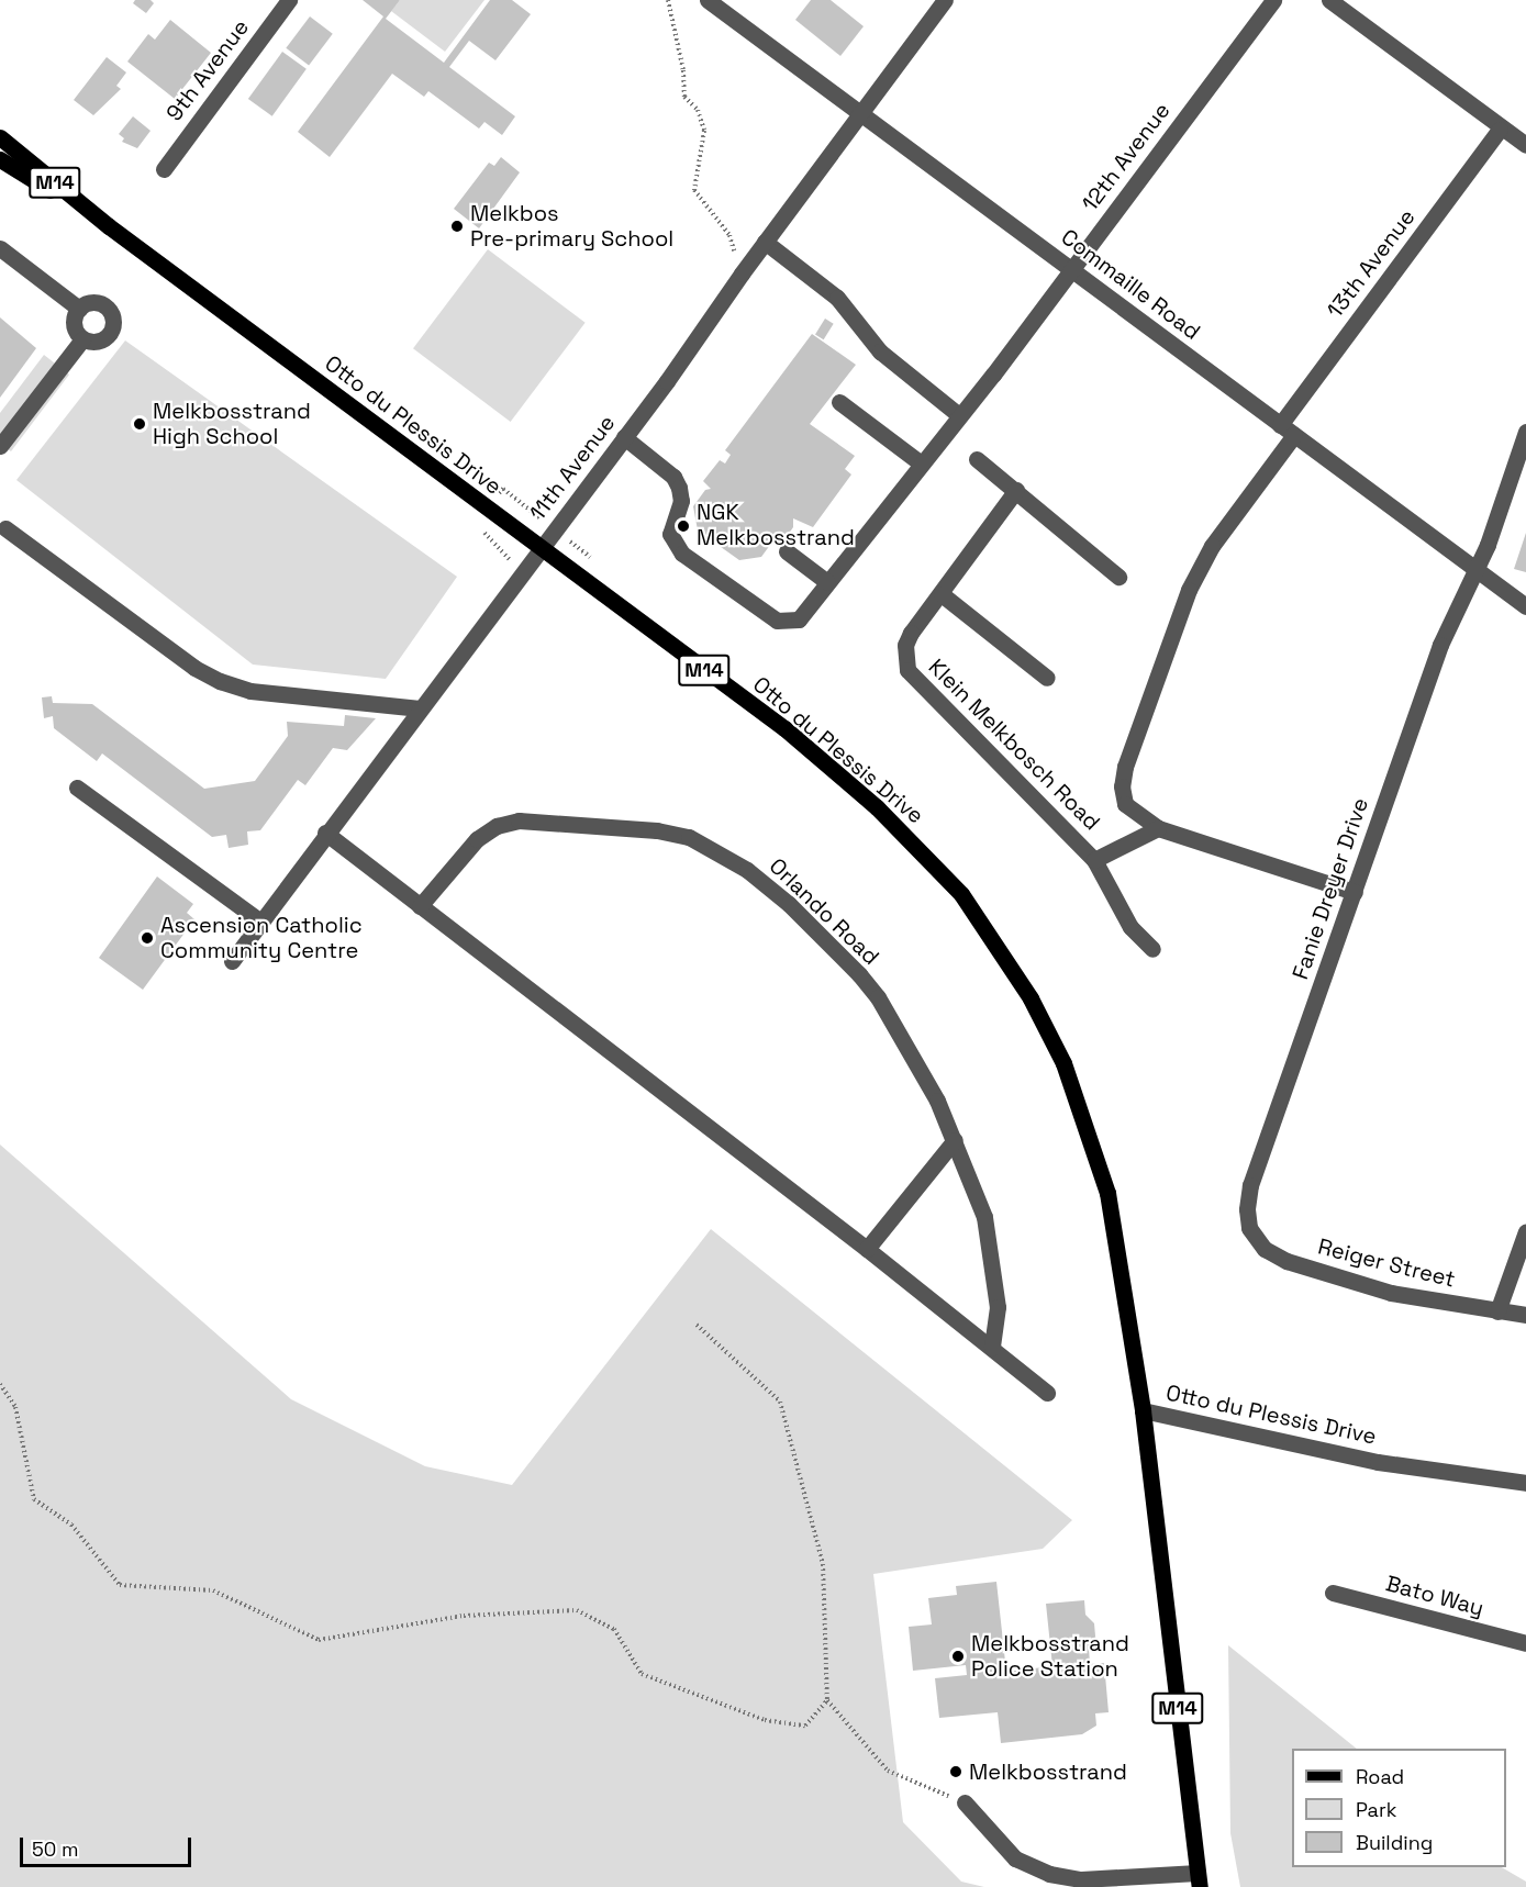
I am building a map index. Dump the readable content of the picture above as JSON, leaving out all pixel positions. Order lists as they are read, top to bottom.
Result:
{
  "streets": {
    "main road": ["M14", "Otto du Plessis Drive"],
    "street": [
      "9th Avenue",
      "12th Avenue",
      "13th Avenue",
      "Commaille Road",
      "11th Avenue",
      "Klein Melkbosch Road",
      "Fanie Dreyer Drive",
      "Orlando Road",
      "Reiger Street",
      "Bato Way"
    ]
  },
  "crossings": [
    ["12th Avenue", "Commaille Road"],
    ["12th Avenue", "11th Avenue"],
    ["M14", "Otto du Plessis Drive"],
    ["13th Avenue", "Commaille Road"],
    ["Commaille Road", "11th Avenue"],
    ["Commaille Road", "Fanie Dreyer Drive"],
    ["Otto du Plessis Drive", "11th Avenue"],
    ["Fanie Dreyer Drive", "Reiger Street"]
  ],
  "places": [
    "Melkbos Pre-primary School",
    "Melkbosstrand High School",
    "NGK Melkbosstrand",
    "Ascension Catholic Community Centre",
    "Melkbosstrand Police Station",
    "Melkbosstrand"
  ],
  "legend": ["Road", "Park", "Building"],
  "scale_bar": "50 m"
}
